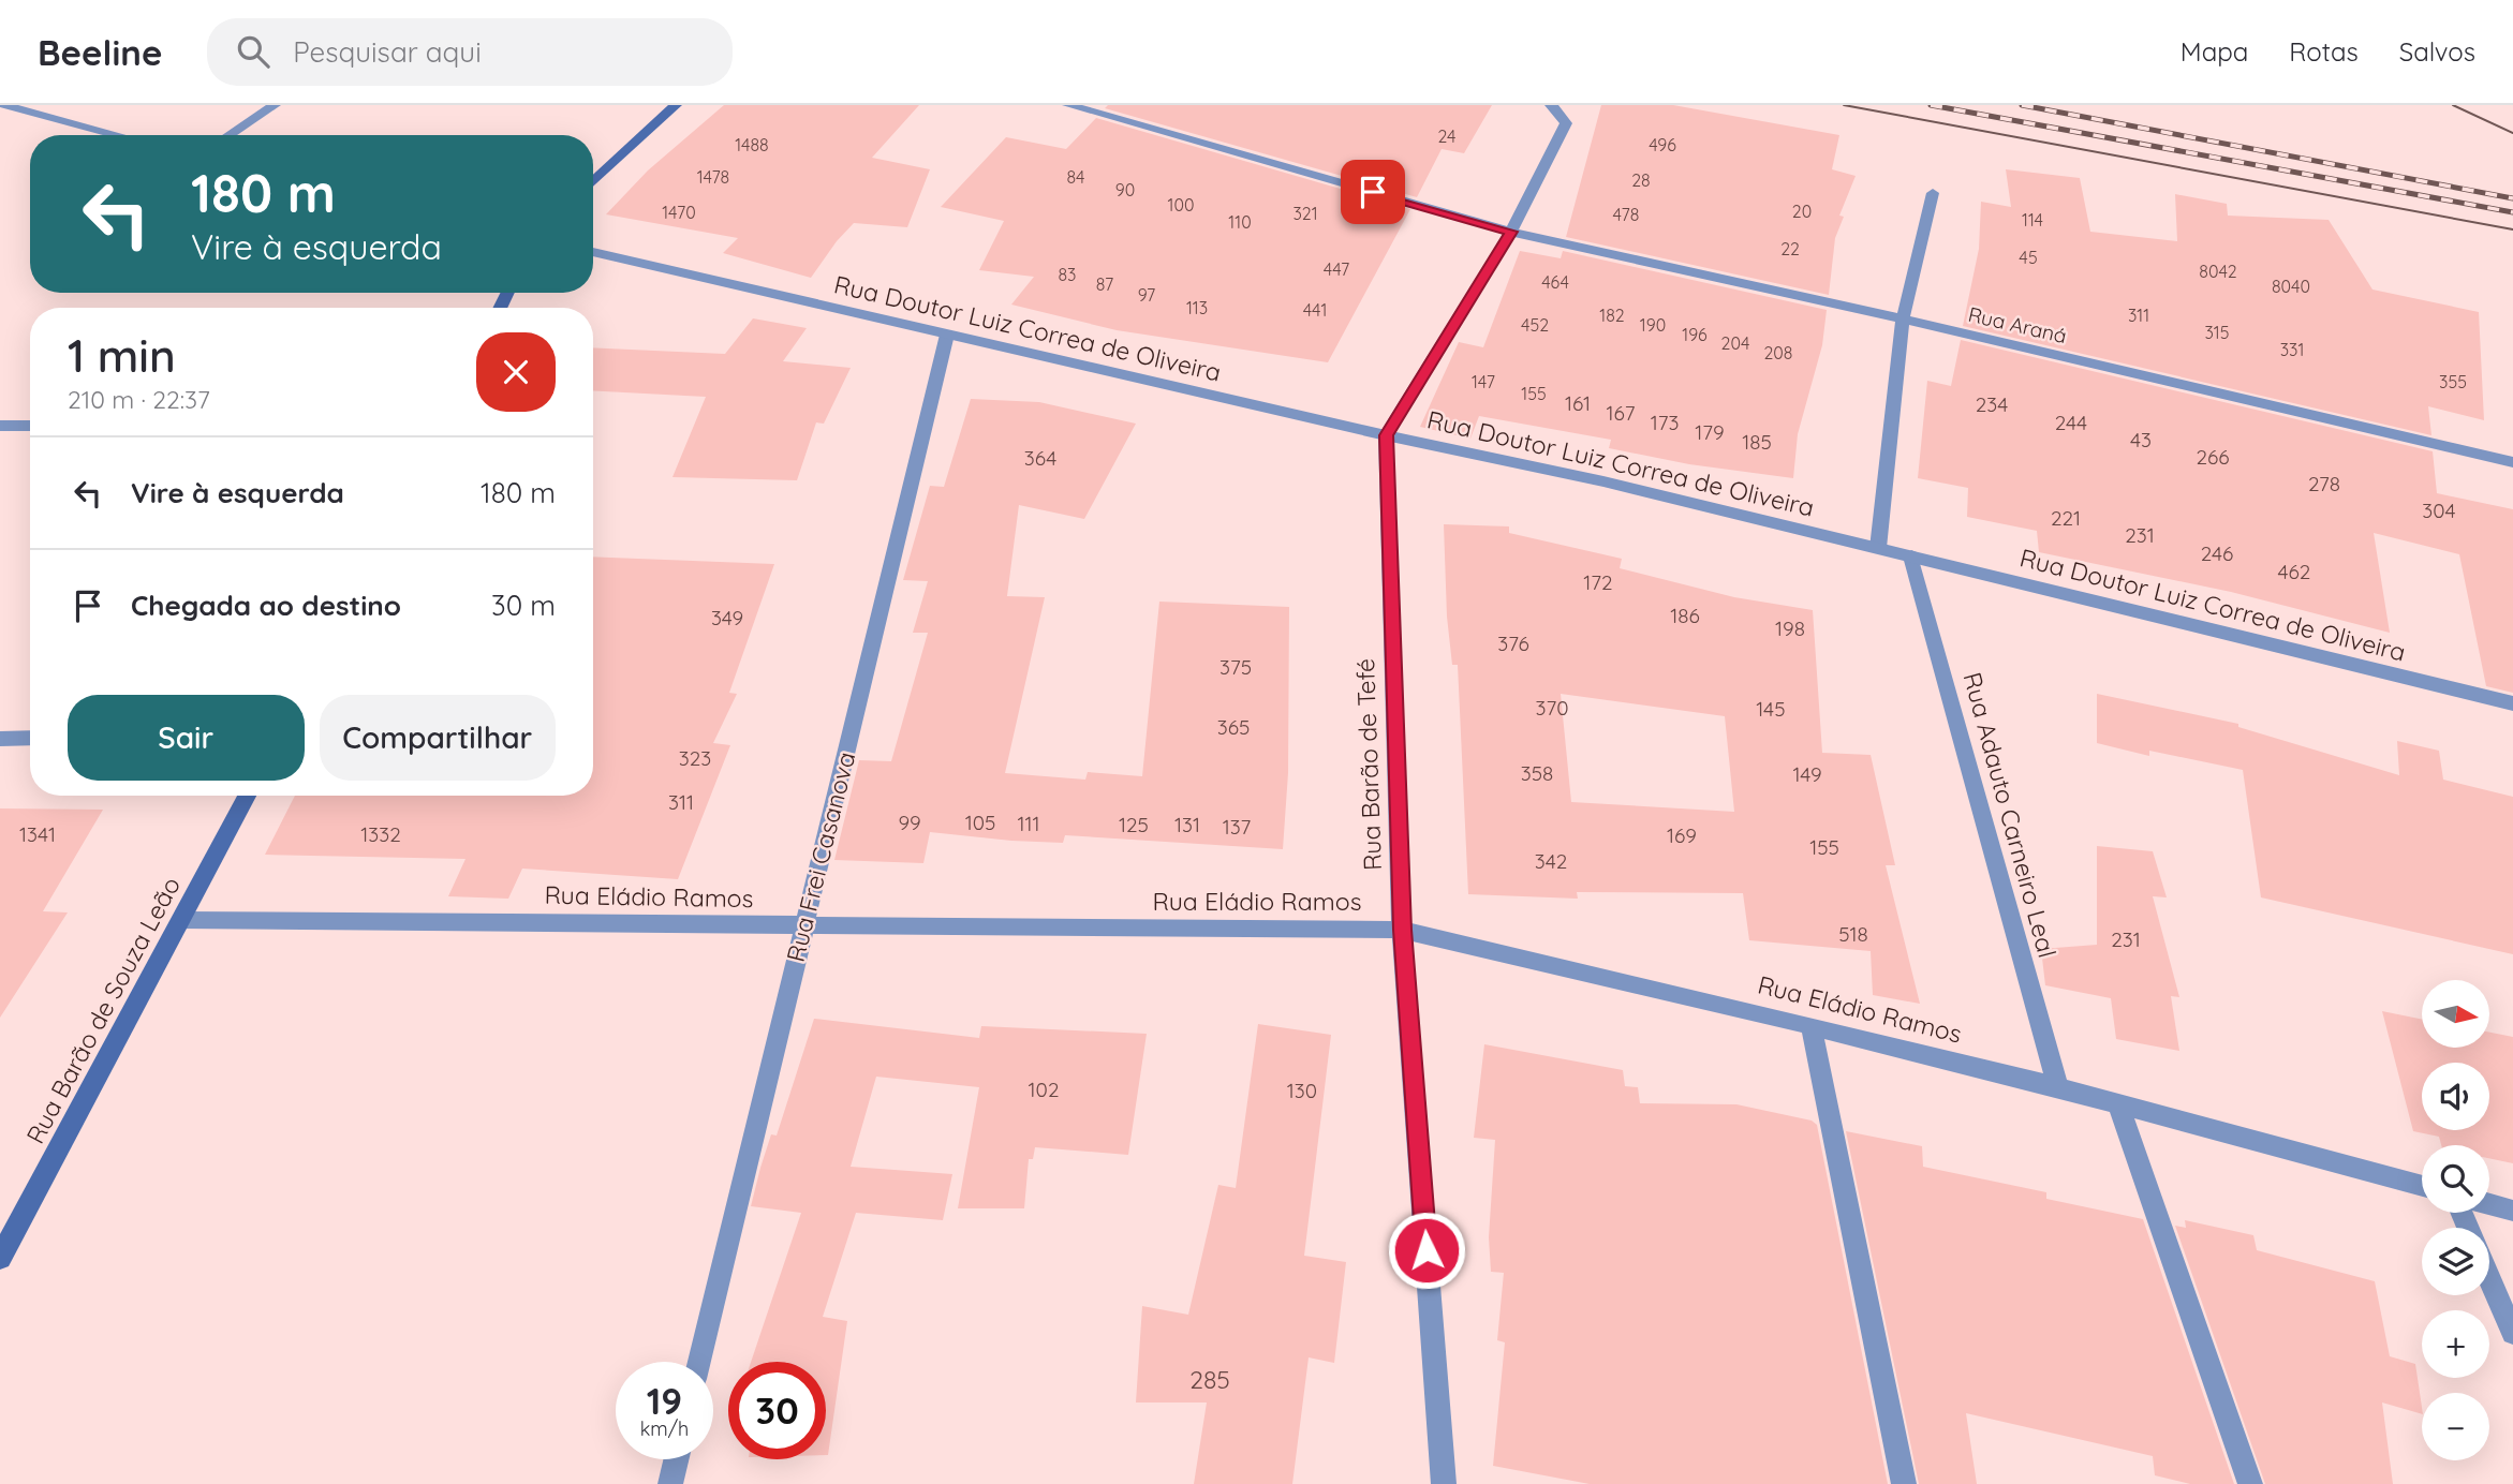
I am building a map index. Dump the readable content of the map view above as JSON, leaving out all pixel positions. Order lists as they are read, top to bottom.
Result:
{
  "streets": {
    "main road": ["Rua Barão de Souza Leão"],
    "street": [
      "Rua Araná",
      "Rua Doutor Luiz Correa de Oliveira",
      "Rua Barão de Tefé",
      "Rua Adauto Carneiro Leal",
      "Rua Frei Casanova",
      "Rua Eládio Ramos"
    ]
  },
  "crossings": [
    ["Rua Doutor Luiz Correa de Oliveira", "Rua Barão de Tefé"],
    ["Rua Doutor Luiz Correa de Oliveira", "Rua Adauto Carneiro Leal"],
    ["Rua Doutor Luiz Correa de Oliveira", "Rua Frei Casanova"],
    ["Rua Barão de Tefé", "Rua Eládio Ramos"],
    ["Rua Adauto Carneiro Leal", "Rua Eládio Ramos"],
    ["Rua Frei Casanova", "Rua Eládio Ramos"],
    ["Rua Eládio Ramos", "Rua Barão de Souza Leão"]
  ],
  "house_numbers": [
    "24",
    "1488",
    "496",
    "1478",
    "84",
    "28",
    "90",
    "100",
    "20",
    "1470",
    "321",
    "478",
    "114",
    "110",
    "22",
    "45",
    "447",
    "8042",
    "83",
    "464",
    "87",
    "8040",
    "97",
    "113",
    "441",
    "182",
    "311",
    "452",
    "190",
    "315",
    "196",
    "204",
    "331",
    "208",
    "147",
    "355",
    "155",
    "161",
    "234",
    "167",
    "173",
    "244",
    "179",
    "43",
    "185",
    "266",
    "364",
    "278",
    "304",
    "221",
    "231",
    "246",
    "462",
    "172",
    "186",
    "349",
    "198",
    "376",
    "375",
    "370",
    "145",
    "365",
    "323",
    "358",
    "149",
    "311",
    "99",
    "105",
    "111",
    "125",
    "131",
    "137",
    "1341",
    "1332",
    "169",
    "155",
    "342",
    "518",
    "231",
    "102",
    "130",
    "285"
  ],
  "north": "right",
  "page": {
    "header": "Beeline",
    "search": "Pesquisar aqui",
    "nav": ["Mapa", "Rotas", "Salvos"],
    "turn": ["180 m", "Vire à esquerda"],
    "heading": ["1 min", "210 m · 22:37"],
    "list": [
      {
        "name": "Vire à esquerda",
        "value": "180 m"
      },
      {
        "name": "Chegada ao destino",
        "value": "30 m"
      }
    ],
    "buttons": ["Sair", "Compartilhar"],
    "map_buttons": ["+", "−"],
    "speed": "19 km/h",
    "limit": "30"
  }
}
